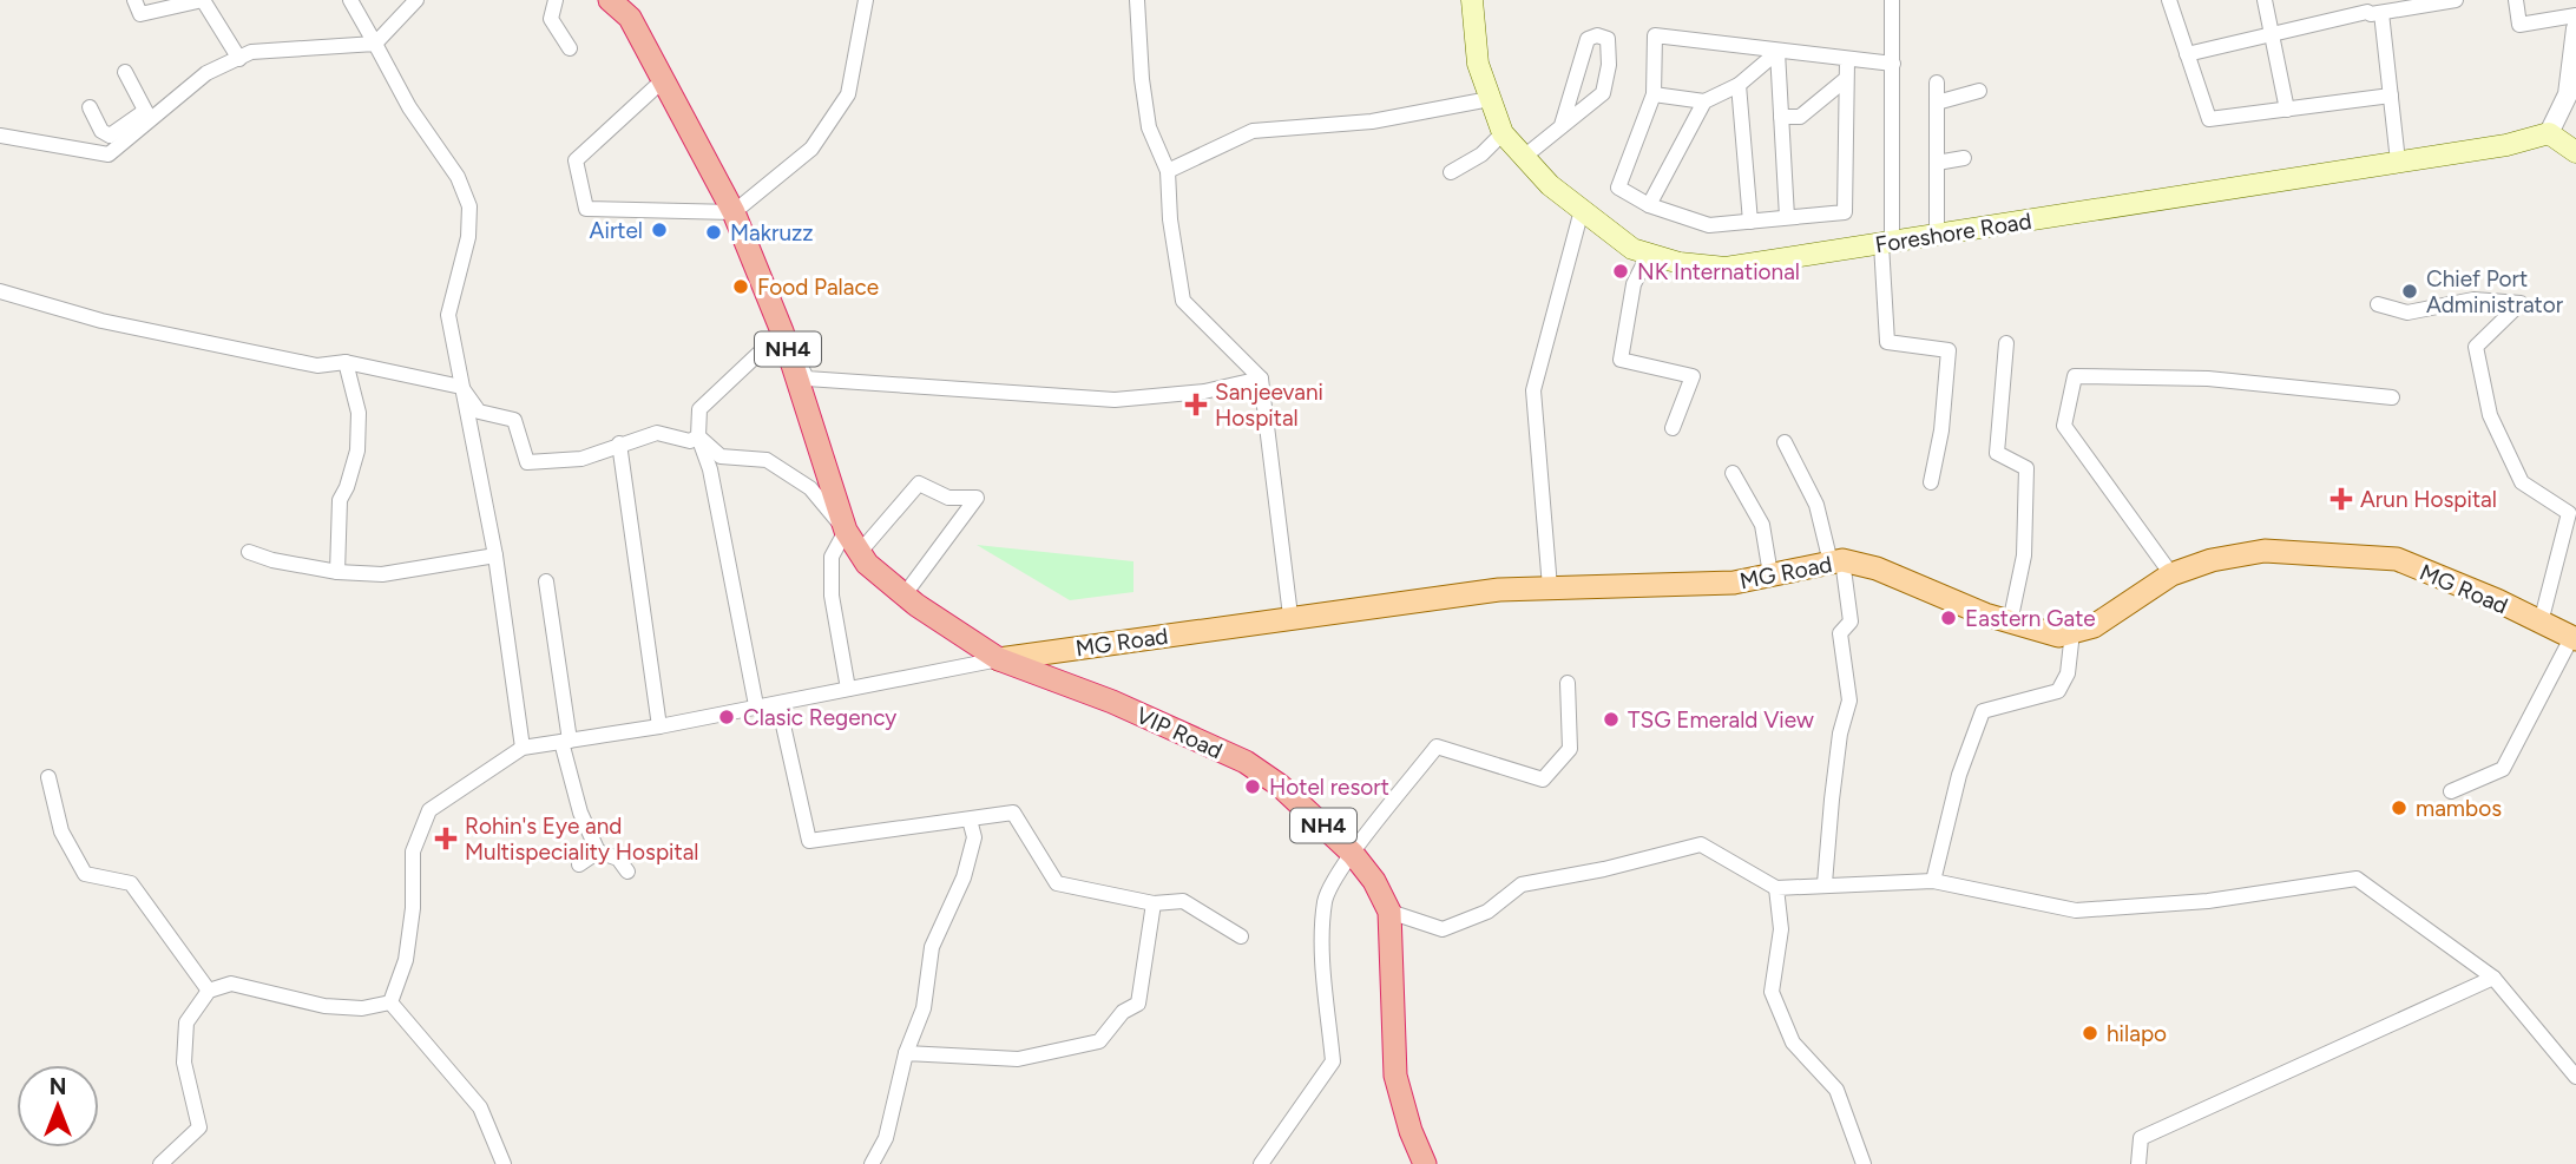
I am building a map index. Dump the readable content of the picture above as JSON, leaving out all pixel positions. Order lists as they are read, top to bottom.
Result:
{
  "streets": {
    "highway": ["NH4", "VIP Road"],
    "main road": ["Foreshore Road", "MG Road"]
  },
  "crossings": [
    ["NH4", "MG Road"],
    ["NH4", "VIP Road"],
    ["MG Road", "VIP Road"]
  ],
  "places": {
    "other": [
      "Airtel",
      "Makruzz",
      "NK International",
      "Food Palace",
      "Chief Port Administrator",
      "Eastern Gate",
      "Clasic Regency",
      "TSG Emerald View",
      "Hotel resort",
      "mambos",
      "hilapo"
    ],
    "health": ["Sanjeevani Hospital", "Arun Hospital", "Rohin's Eye and Multispeciality Hospital"]
  },
  "north": "top"
}
